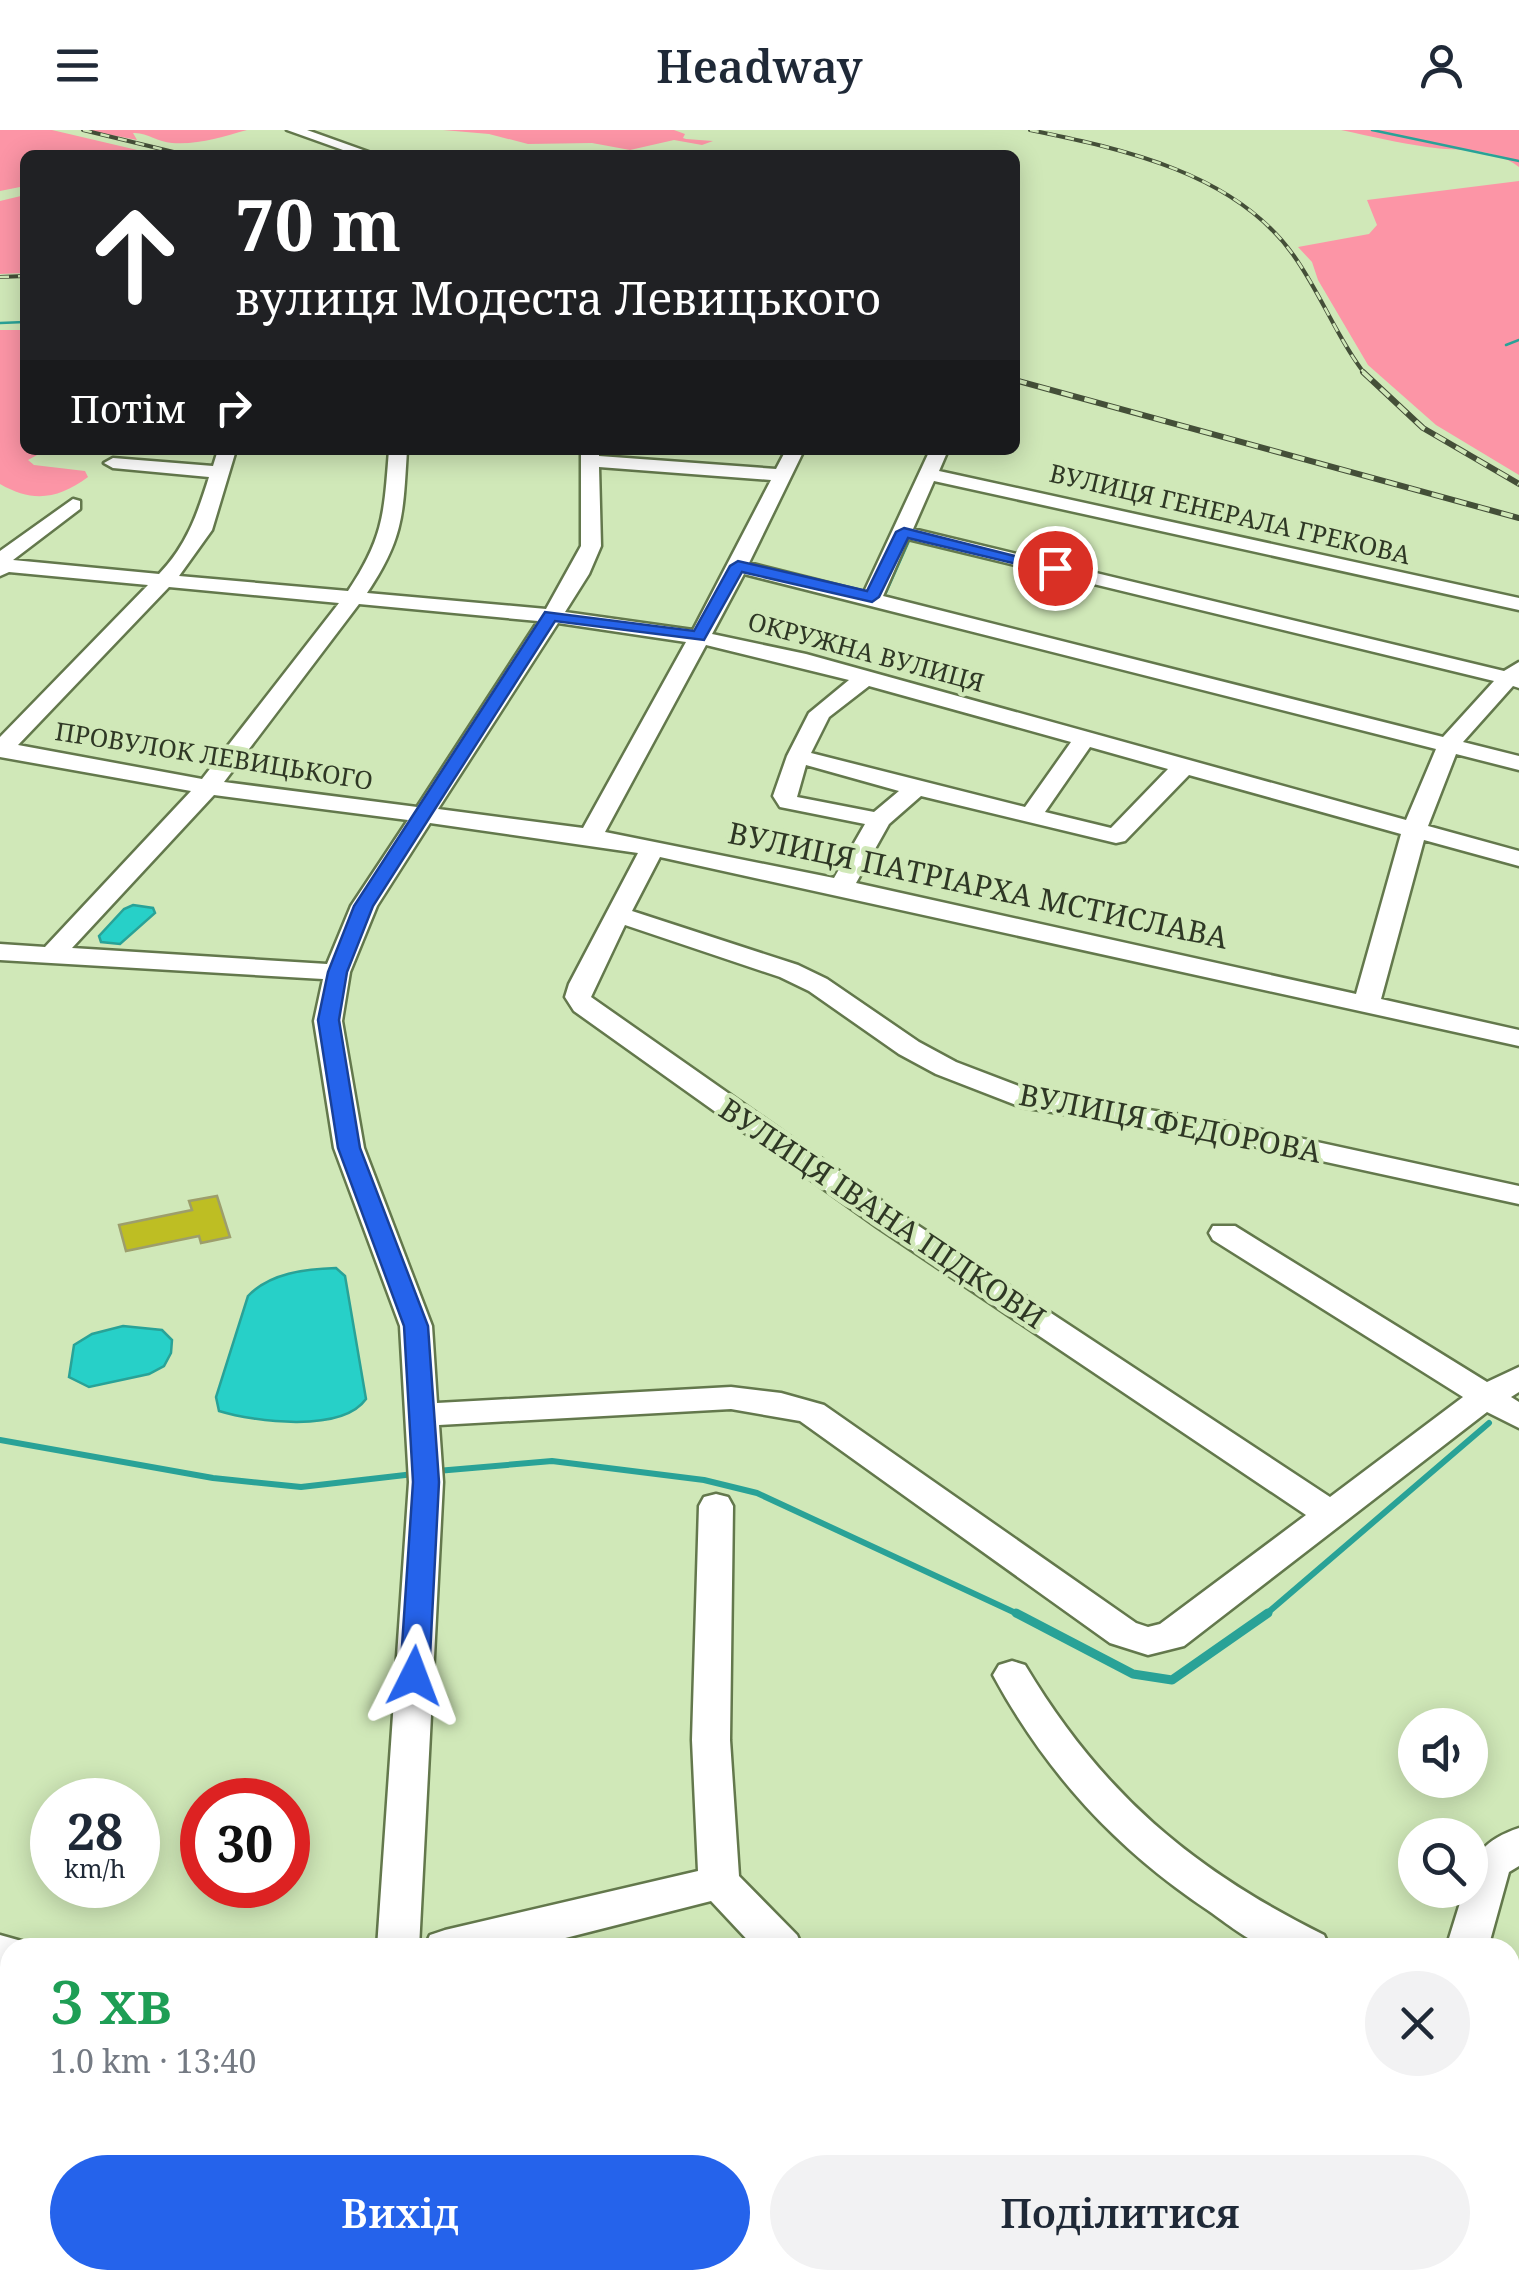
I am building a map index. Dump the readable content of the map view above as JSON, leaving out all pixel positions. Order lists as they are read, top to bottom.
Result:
{
  "streets": {
    "street": [
      "ВУЛИЦЯ ГЕНЕРАЛА ГРЕКОВА",
      "ОКРУЖНА ВУЛИЦЯ",
      "ПРОВУЛОК ЛЕВИЦЬКОГО",
      "ВУЛИЦЯ ПАТРІАРХА МСТИСЛАВА",
      "ВУЛИЦЯ ФЕДОРОВА",
      "ВУЛИЦЯ ІВАНА ПІДКОВИ"
    ]
  },
  "crossings": [
    ["ПРОВУЛОК ЛЕВИЦЬКОГО", "ВУЛИЦЯ ПАТРІАРХА МСТИСЛАВА"],
    ["ВУЛИЦЯ ПАТРІАРХА МСТИСЛАВА", "ВУЛИЦЯ ІВАНА ПІДКОВИ"],
    ["ВУЛИЦЯ ФЕДОРОВА", "ВУЛИЦЯ ІВАНА ПІДКОВИ"]
  ],
  "page": {
    "header": "Headway",
    "turn": ["70 m", "вулиця Модеста Левицького"],
    "then": "Потім",
    "speed": "28 km/h",
    "limit": "30",
    "heading": ["3 хв", "1.0 km · 13:40"],
    "buttons": ["Вихід", "Поділитися"]
  }
}
